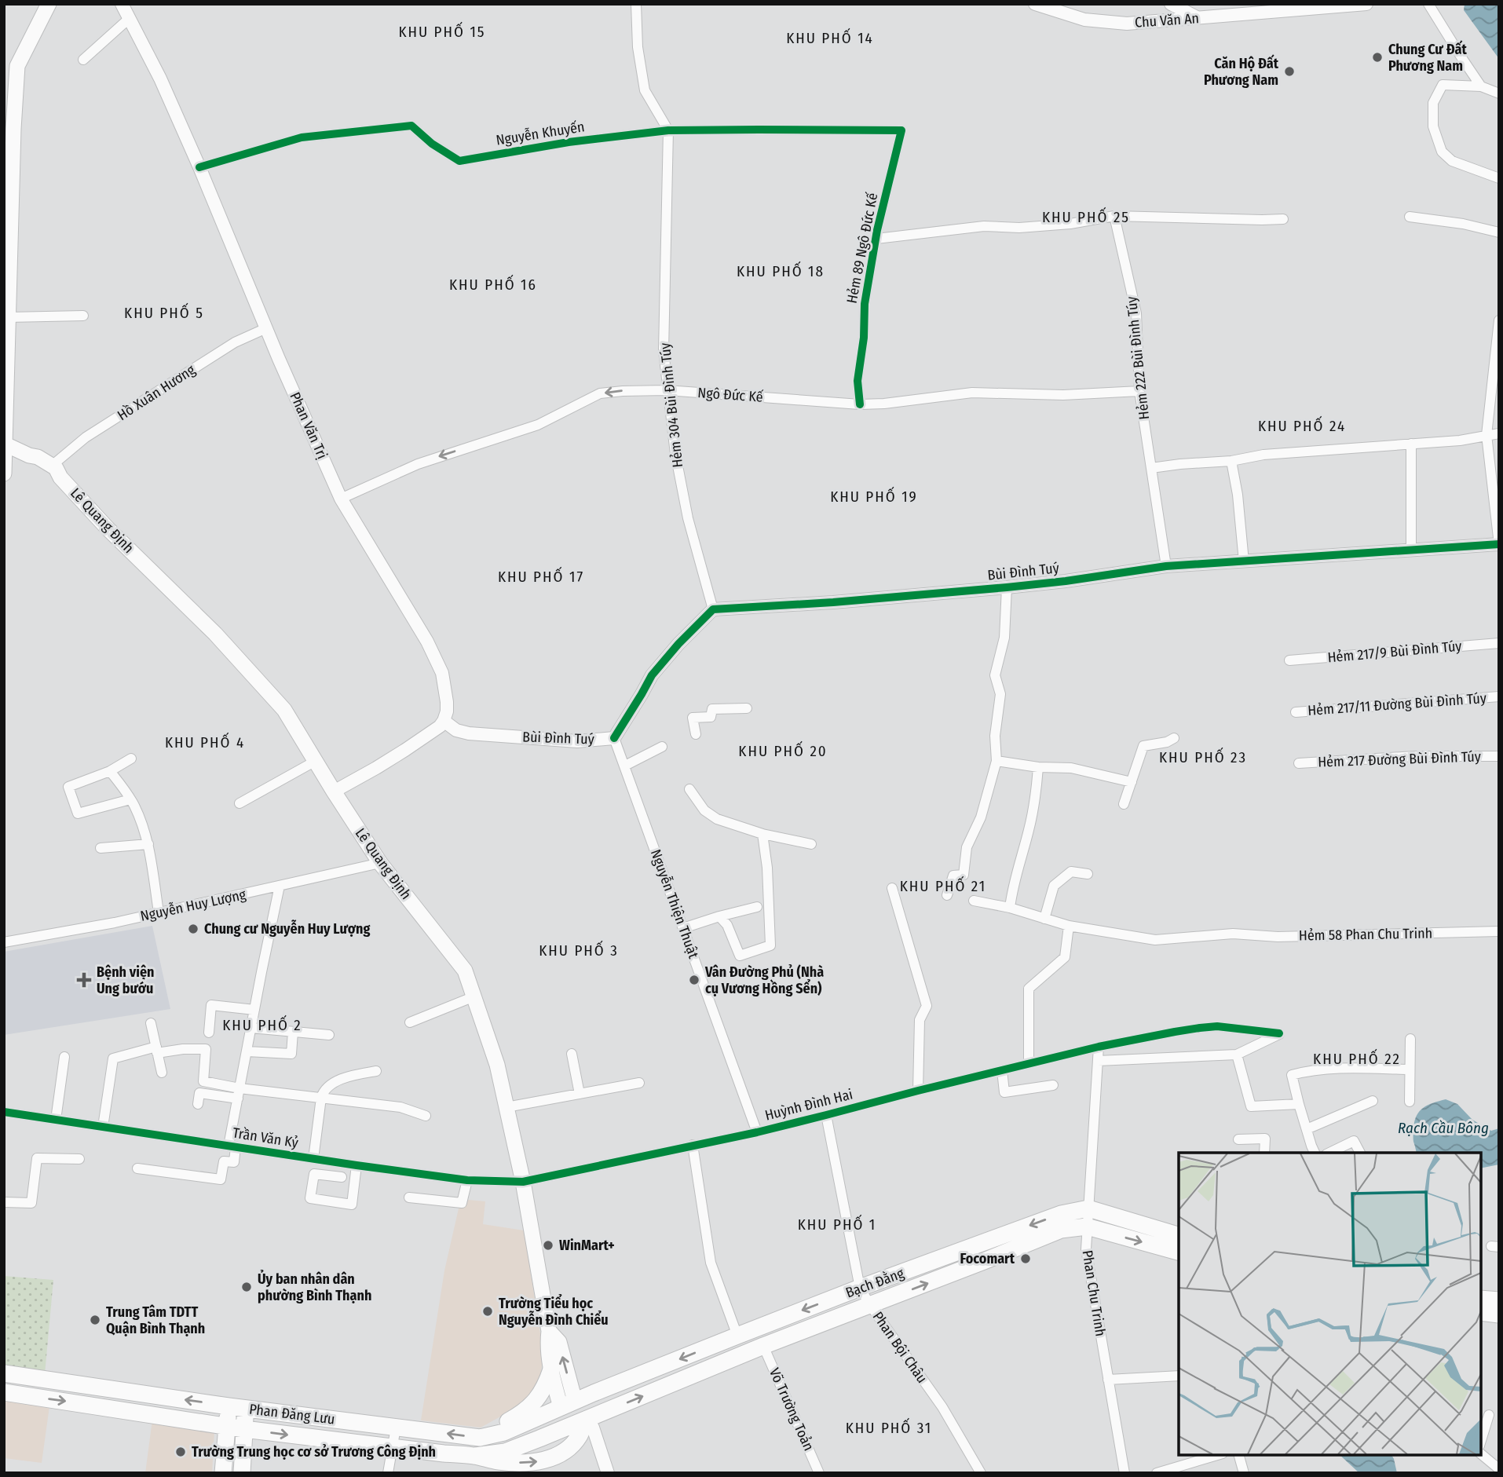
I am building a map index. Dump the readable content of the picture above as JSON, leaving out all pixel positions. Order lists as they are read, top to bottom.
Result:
{
  "streets": {
    "main road": ["Lê Quang Định", "Bạch Đằng", "Phan Đăng Lưu"],
    "street": [
      "Chu Văn An",
      "Nguyễn Khuyến",
      "Hẻm 89 Ngô Đức Kế",
      "Hẻm 222 Bùi Đình Túy",
      "Hồ Xuân Hương",
      "Ngô Đức Kế",
      "Hẻm 304 Bùi Đình Túy",
      "Phan Văn Trị",
      "Bùi Đình Tuý",
      "Hẻm 217/9 Bùi Đình Túy",
      "Hẻm 217/11 Đường Bùi Đình Túy",
      "Hẻm 217 Đường Bùi Đình Túy",
      "Nguyễn Thiện Thuật",
      "Nguyễn Huy Lượng",
      "Hẻm 58 Phan Chu Trinh",
      "Huỳnh Đình Hai",
      "Trần Văn Kỷ",
      "Phan Chu Trinh",
      "Phan Bội Châu",
      "Võ Trường Toản"
    ]
  },
  "crossings": [
    ["Nguyễn Khuyến", "Hẻm 89 Ngô Đức Kế"],
    ["Nguyễn Khuyến", "Hẻm 304 Bùi Đình Túy"],
    ["Nguyễn Khuyến", "Phan Văn Trị"],
    ["Hẻm 89 Ngô Đức Kế", "Ngô Đức Kế"],
    ["Hẻm 222 Bùi Đình Túy", "Ngô Đức Kế"],
    ["Hẻm 222 Bùi Đình Túy", "Bùi Đình Tuý"],
    ["Hồ Xuân Hương", "Phan Văn Trị"],
    ["Hồ Xuân Hương", "Lê Quang Định"],
    ["Ngô Đức Kế", "Hẻm 304 Bùi Đình Túy"],
    ["Ngô Đức Kế", "Phan Văn Trị"],
    ["Hẻm 304 Bùi Đình Túy", "Bùi Đình Tuý"],
    ["Phan Văn Trị", "Bùi Đình Tuý"],
    ["Lê Quang Định", "Nguyễn Huy Lượng"],
    ["Lê Quang Định", "Huỳnh Đình Hai"],
    ["Lê Quang Định", "Trần Văn Kỷ"],
    ["Lê Quang Định", "Bạch Đằng"],
    ["Lê Quang Định", "Phan Đăng Lưu"],
    ["Bùi Đình Tuý", "Nguyễn Thiện Thuật"],
    ["Nguyễn Thiện Thuật", "Huỳnh Đình Hai"],
    ["Huỳnh Đình Hai", "Trần Văn Kỷ"],
    ["Huỳnh Đình Hai", "Phan Chu Trinh"],
    ["Huỳnh Đình Hai", "Phan Bội Châu"],
    ["Bạch Đằng", "Phan Chu Trinh"],
    ["Bạch Đằng", "Phan Bội Châu"],
    ["Bạch Đằng", "Võ Trường Toản"],
    ["Bạch Đằng", "Phan Đăng Lưu"]
  ],
  "one_way": ["Ngô Đức Kế"],
  "districts": [
    "KHU PHỐ 15",
    "KHU PHỐ 14",
    "KHU PHỐ 25",
    "KHU PHỐ 18",
    "KHU PHỐ 16",
    "KHU PHỐ 5",
    "KHU PHỐ 24",
    "KHU PHỐ 19",
    "KHU PHỐ 17",
    "KHU PHỐ 4",
    "KHU PHỐ 20",
    "KHU PHỐ 23",
    "KHU PHỐ 21",
    "KHU PHỐ 3",
    "KHU PHỐ 2",
    "KHU PHỐ 22",
    "KHU PHỐ 1",
    "KHU PHỐ 31"
  ],
  "water": ["Rạch Cầu Bông"],
  "places": {
    "other": [
      "Chung Cư Đất Phương Nam",
      "Căn Hộ Đất Phương Nam",
      "Chung cư Nguyễn Huy Lượng",
      "Vân Đường Phủ (Nhà cụ Vương Hồng Sển)",
      "WinMart+",
      "Focomart",
      "Ủy ban nhân dân phường Bình Thạnh",
      "Trường Tiểu học Nguyễn Đình Chiểu",
      "Trung Tâm TDTT Quận Bình Thạnh",
      "Trường Trung học cơ sở Trương Công Định"
    ],
    "health": ["Bệnh viện Ung bướu"]
  }
}
